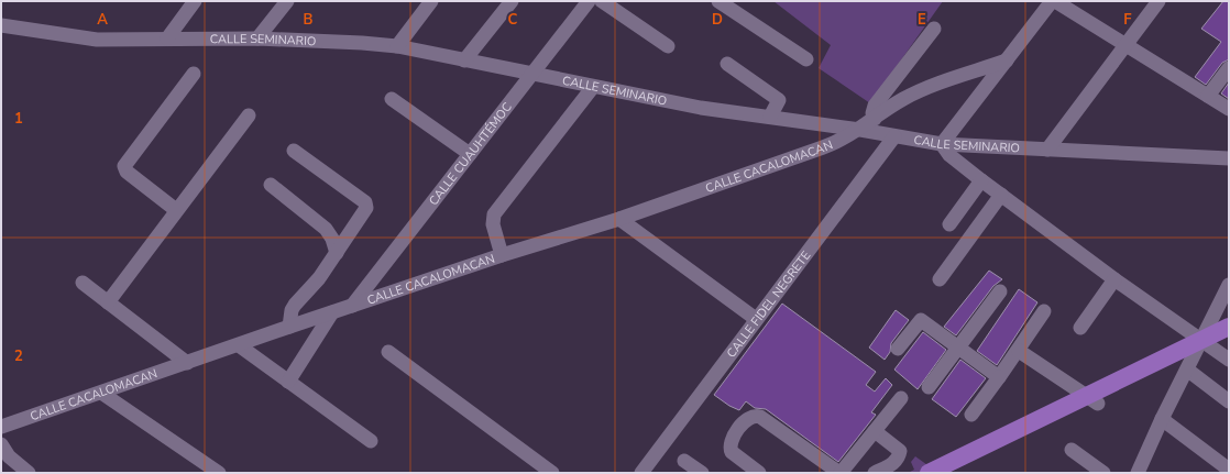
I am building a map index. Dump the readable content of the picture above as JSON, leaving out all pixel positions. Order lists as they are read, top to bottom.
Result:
{
  "streets": {
    "street": [
      "CALLE SEMINARIO",
      "CALLE CUAUHTÉMOC",
      "CALLE CACALOMACAN",
      "CALLE FIDEL NEGRETE"
    ]
  },
  "crossings": [
    ["CALLE SEMINARIO", "CALLE CUAUHTÉMOC"],
    ["CALLE SEMINARIO", "CALLE CACALOMACAN"],
    ["CALLE SEMINARIO", "CALLE FIDEL NEGRETE"],
    ["CALLE CUAUHTÉMOC", "CALLE CACALOMACAN"]
  ],
  "grid": {
    "columns": [
      "A",
      "B",
      "C",
      "D",
      "E",
      "F"
    ],
    "rows": ["1", "2"]
  }
}
